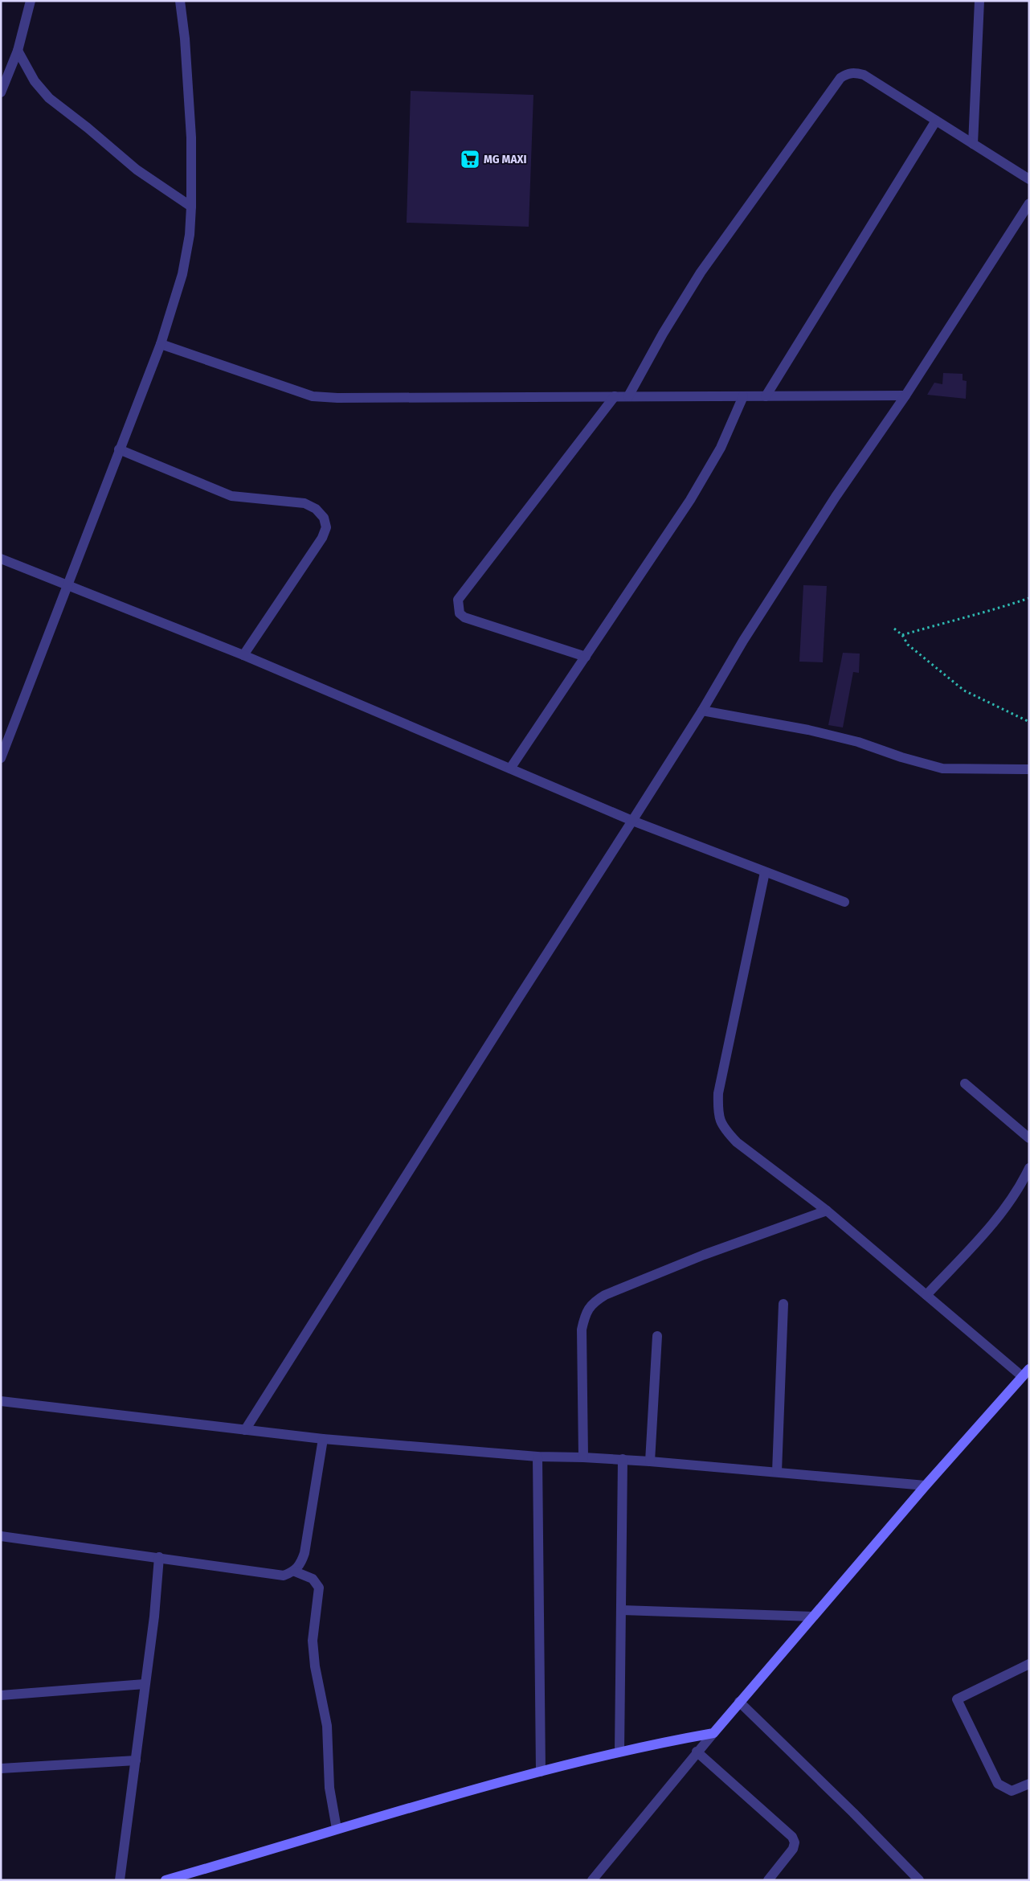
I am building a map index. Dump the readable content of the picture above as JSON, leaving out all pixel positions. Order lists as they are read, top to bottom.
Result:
{
  "places": {
    "supermarket": ["MG MAXI"]
  }
}
